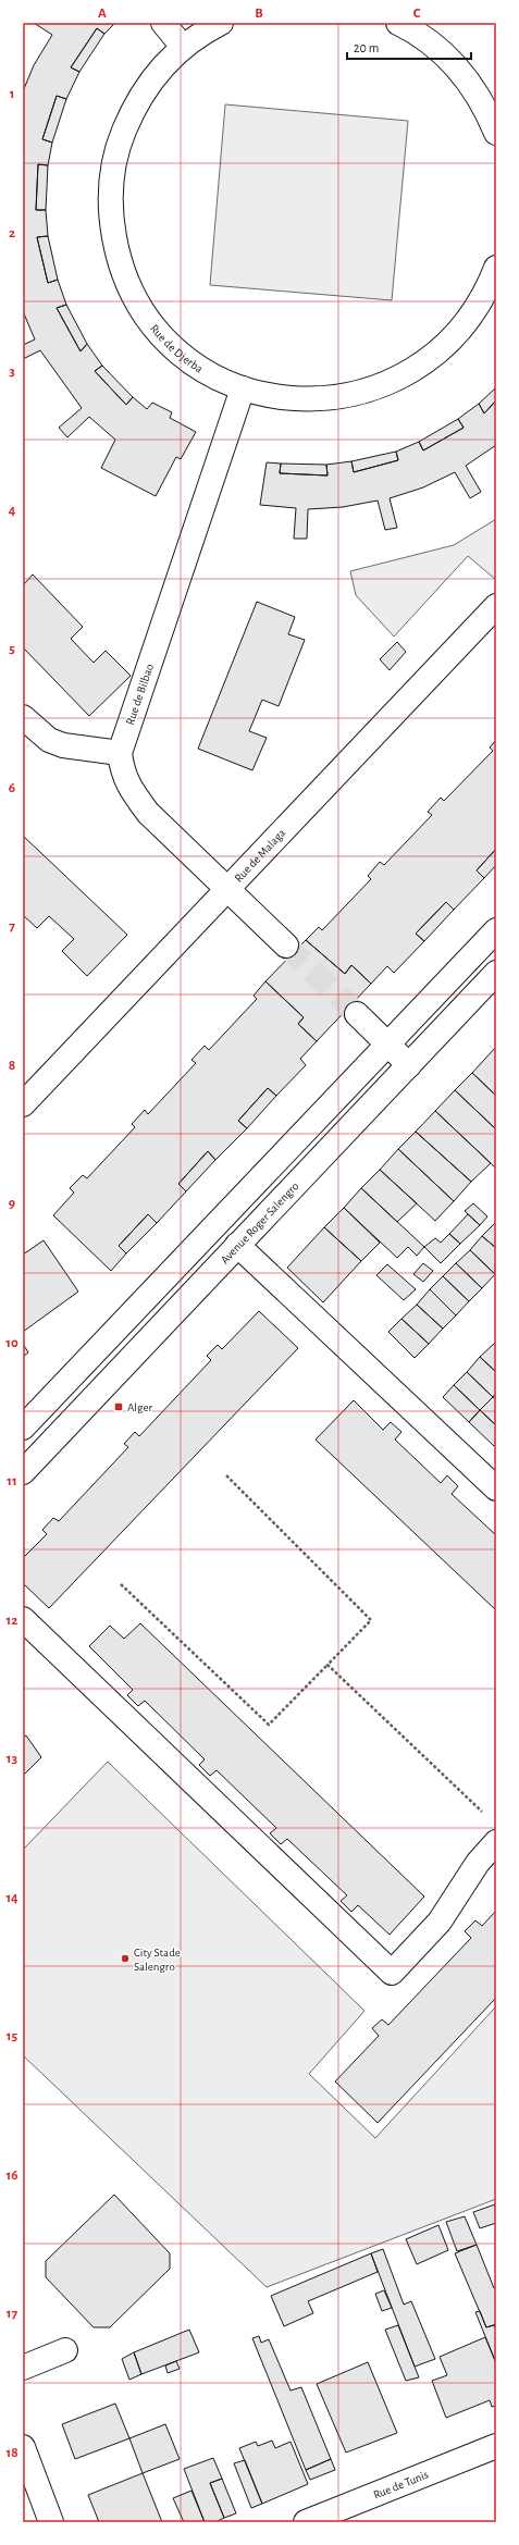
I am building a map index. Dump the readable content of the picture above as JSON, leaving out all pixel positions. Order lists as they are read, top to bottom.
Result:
{
  "streets": {
    "street": [
      "Rue de Djerba",
      "Rue de Bilbao",
      "Rue de Malaga",
      "Avenue Roger Salengro",
      "Rue de Tunis"
    ]
  },
  "crossings": [
    ["Rue de Djerba", "Rue de Bilbao"],
    ["Rue de Bilbao", "Rue de Malaga"]
  ],
  "places": {
    "transit": ["Alger"],
    "other": ["City Stade Salengro"]
  },
  "scale_bar": "20 m",
  "grid": {
    "columns": ["A", "B", "C"],
    "rows": [
      "1",
      "2",
      "3",
      "4",
      "5",
      "6",
      "7",
      "8",
      "9",
      "10",
      "11",
      "12",
      "13",
      "14",
      "15",
      "16",
      "17",
      "18"
    ]
  }
}
